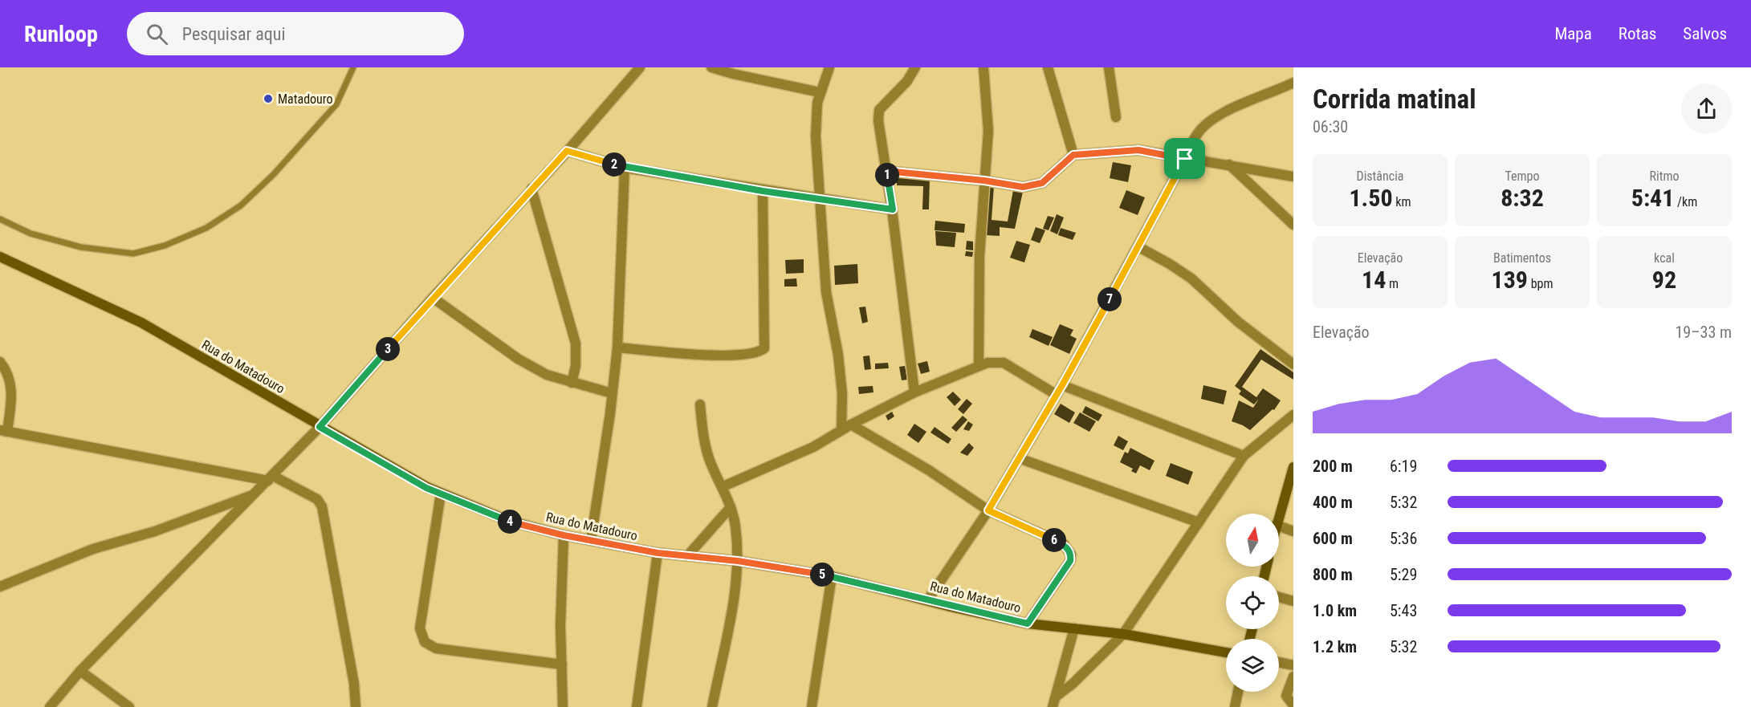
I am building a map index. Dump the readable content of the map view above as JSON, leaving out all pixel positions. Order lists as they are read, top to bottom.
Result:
{
  "streets": {
    "street": ["Rua do Matadouro"]
  },
  "places": ["Matadouro"],
  "north": "top",
  "page": {
    "header": "Runloop",
    "search": "Pesquisar aqui",
    "nav": ["Mapa", "Rotas", "Salvos"],
    "heading": ["Corrida matinal", "06:30"],
    "stats": [
      ["Distância", "1.50 km"],
      ["Tempo", "8:32"],
      ["Ritmo", "5:41 /km"],
      ["Elevação", "14 m"],
      ["Batimentos", "139 bpm"],
      ["kcal", "92"]
    ],
    "pins": [
      "2",
      "1",
      "7",
      "3",
      "4",
      "6",
      "5"
    ],
    "chart": ["Elevação", "19–33 m"],
    "list": [
      {
        "name": "200 m",
        "note": "6:19"
      },
      {
        "name": "400 m",
        "note": "5:32"
      },
      {
        "name": "600 m",
        "note": "5:36"
      },
      {
        "name": "800 m",
        "note": "5:29"
      },
      {
        "name": "1.0 km",
        "note": "5:43"
      },
      {
        "name": "1.2 km",
        "note": "5:32"
      }
    ]
  }
}
